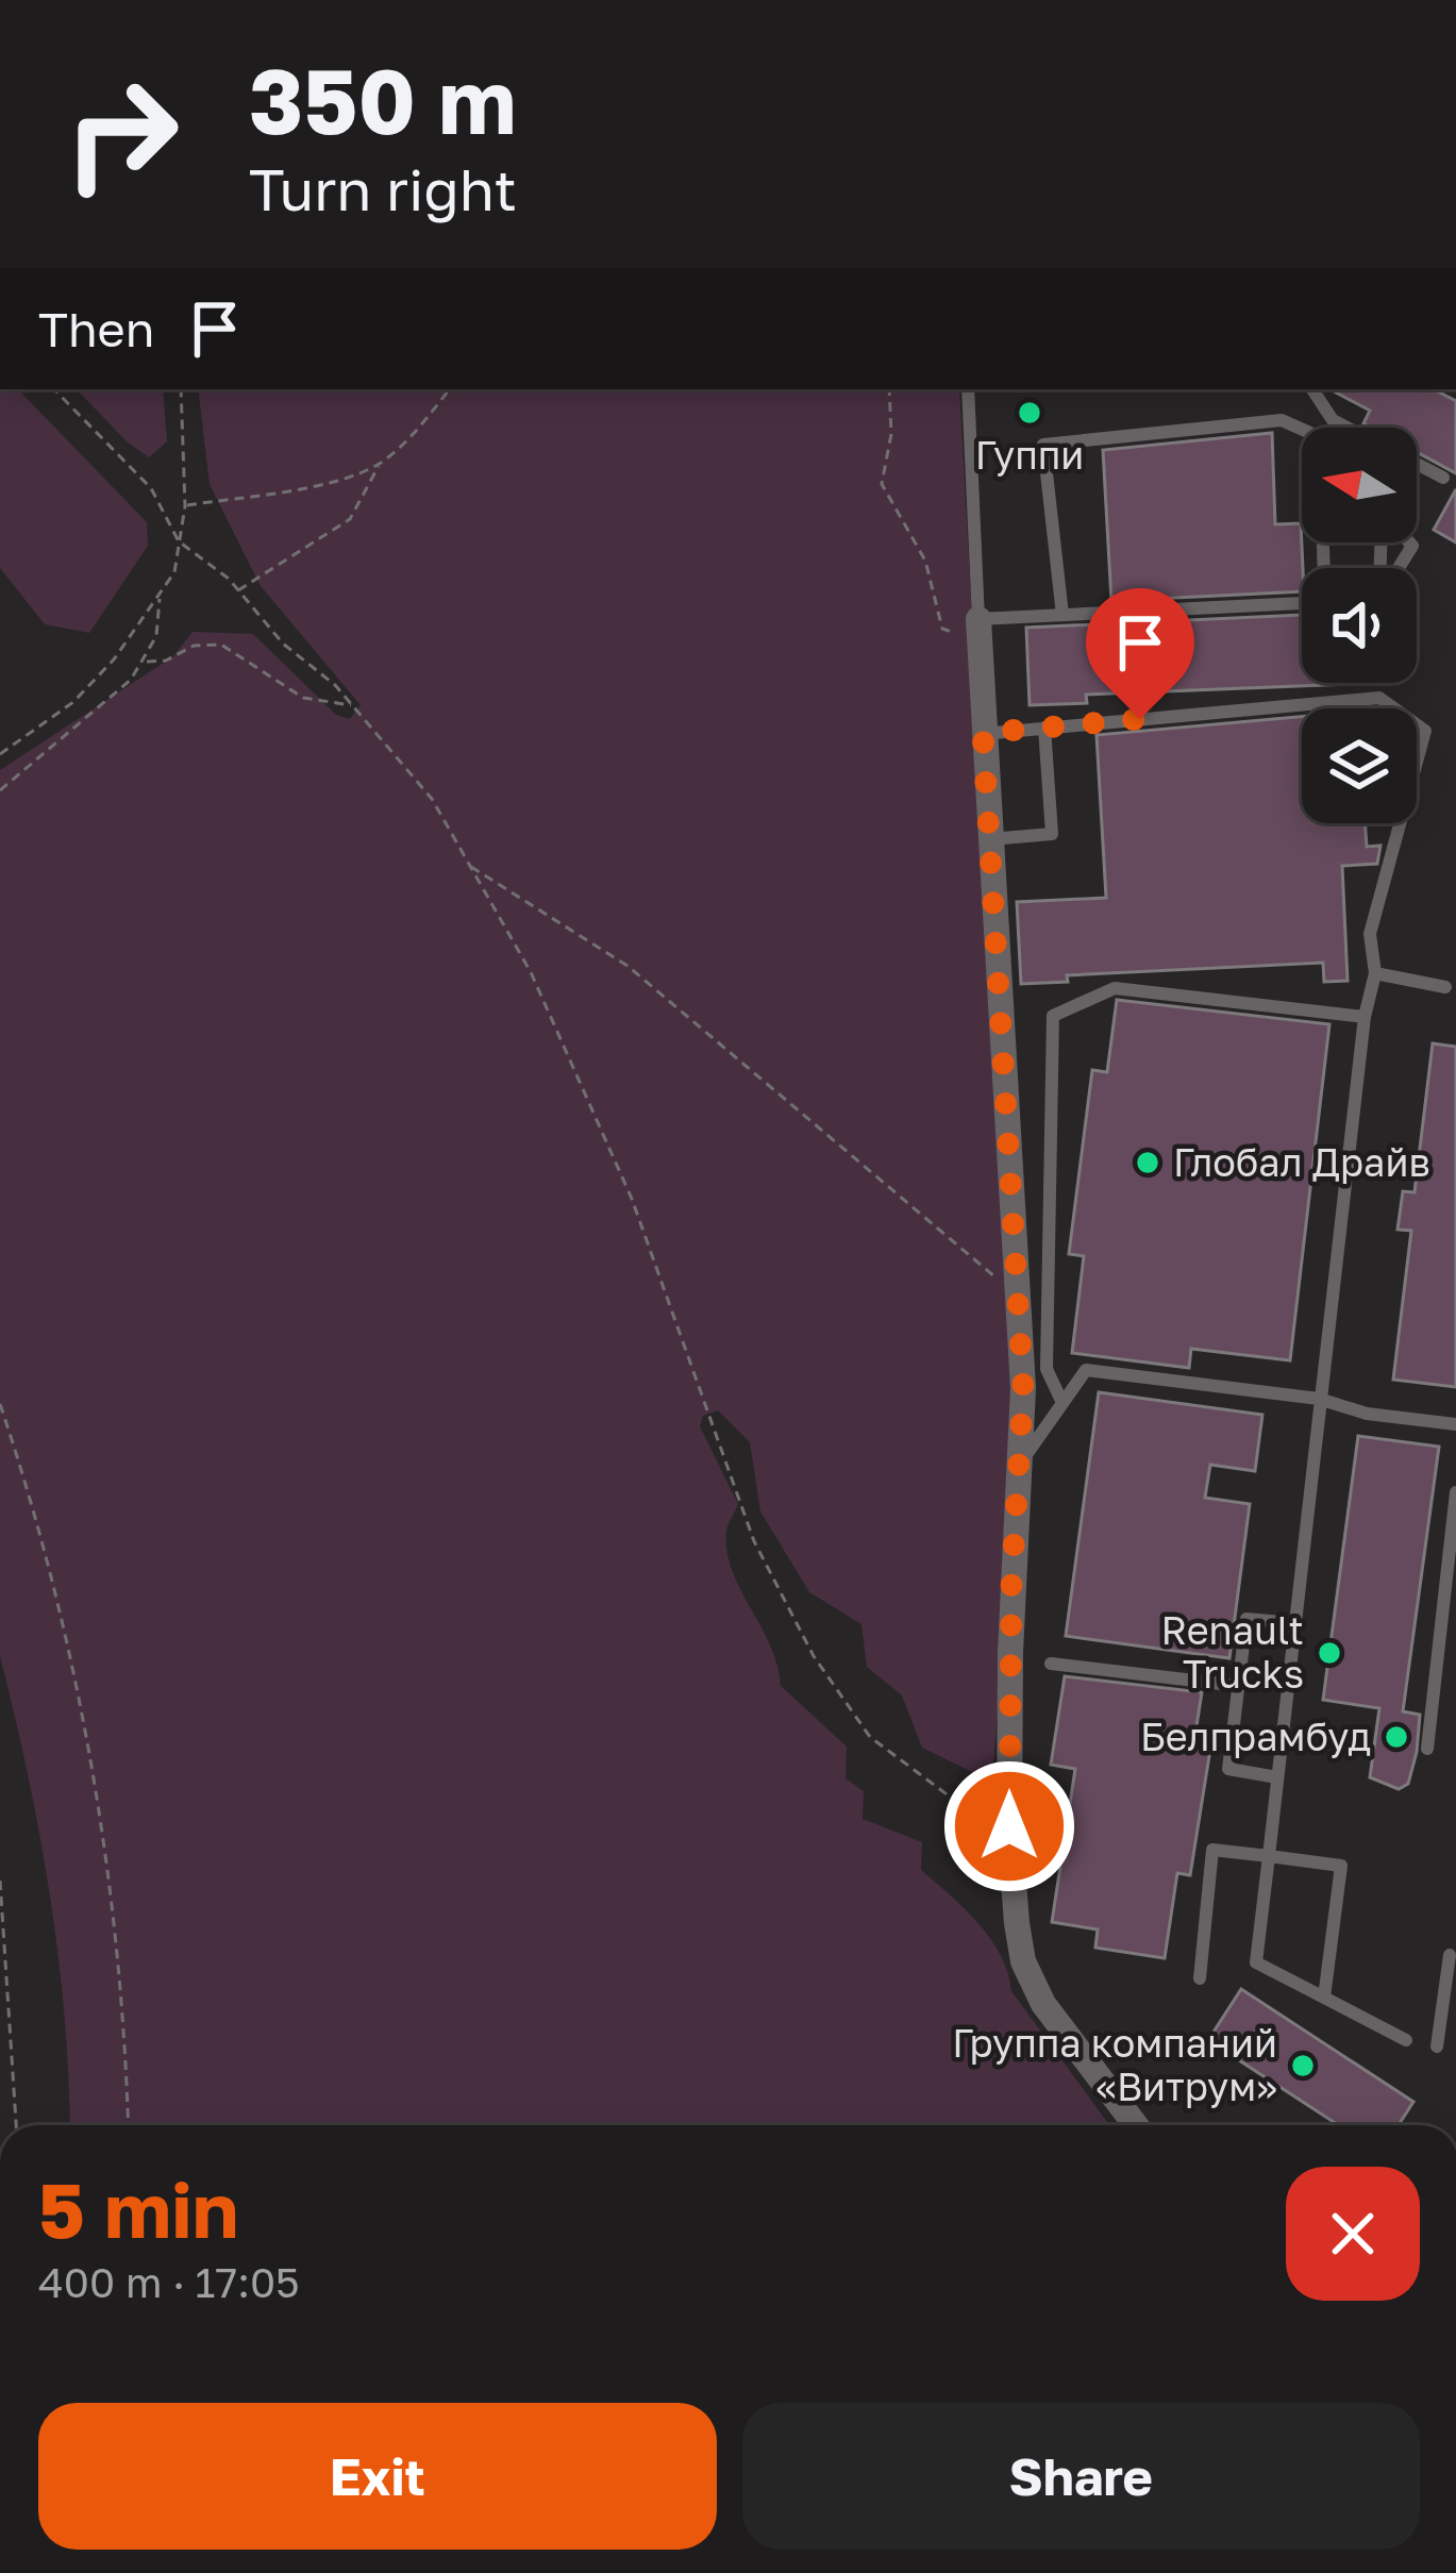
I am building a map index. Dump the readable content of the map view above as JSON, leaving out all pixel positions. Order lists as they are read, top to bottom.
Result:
{
  "places": [
    "Гуппи",
    "Глобал Драйв",
    "Renault Trucks",
    "Белпрамбуд",
    "Группа компаний «Витрум»"
  ],
  "north": "left",
  "page": {
    "turn": ["350 m", "Turn right"],
    "then": "Then",
    "heading": ["5 min", "400 m · 17:05"],
    "buttons": ["Exit", "Share"]
  }
}
